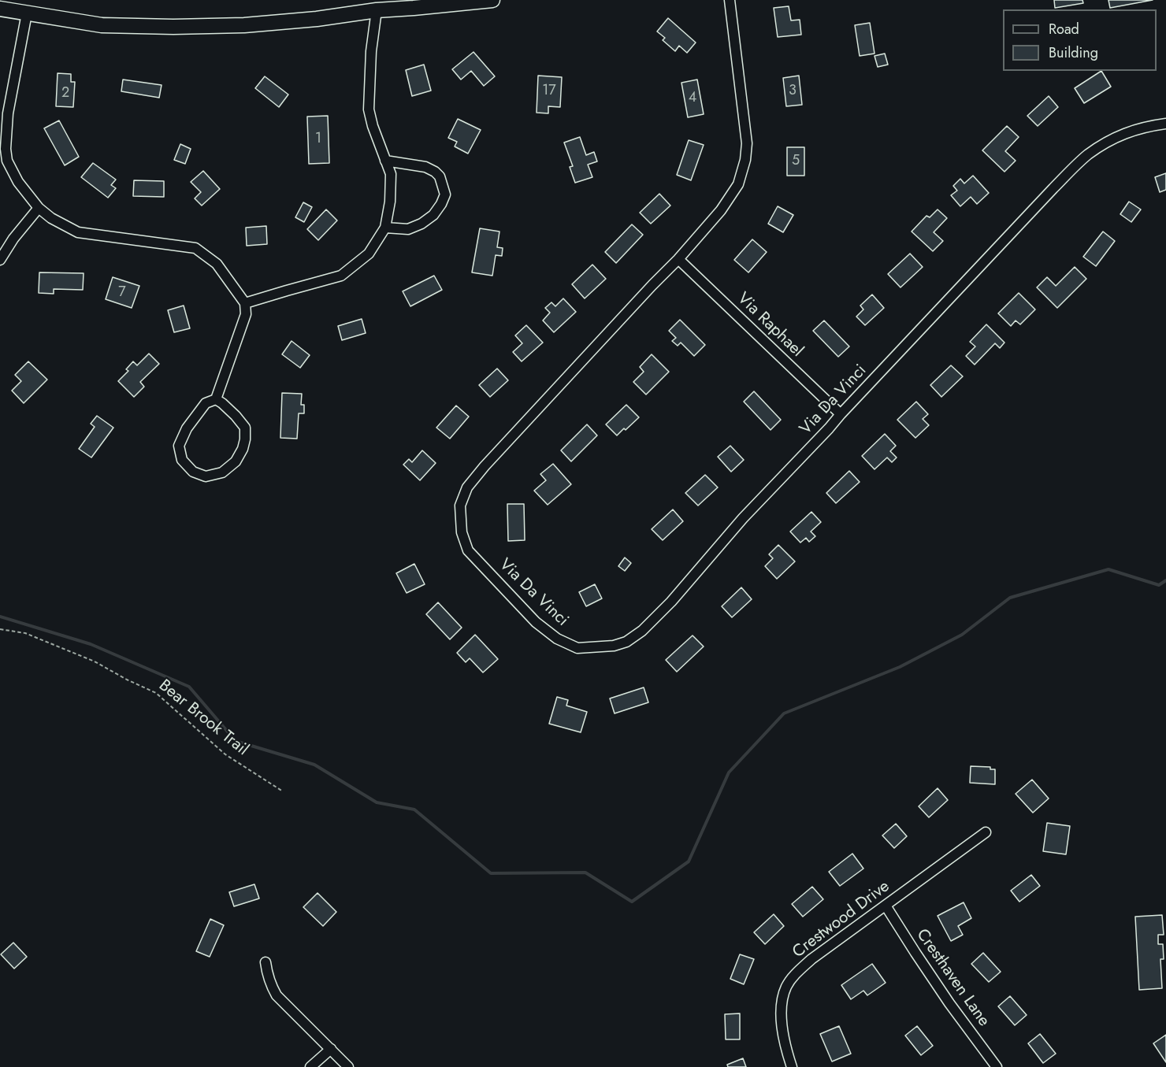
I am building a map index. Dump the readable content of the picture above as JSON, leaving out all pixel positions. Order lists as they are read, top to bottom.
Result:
{
  "streets": {
    "street": [
      "Via Raphael",
      "Via Da Vinci",
      "Crestwood Drive",
      "Cresthaven Lane"
    ],
    "path": ["Bear Brook Trail"]
  },
  "crossings": [
    ["Via Raphael", "Via Da Vinci"],
    ["Crestwood Drive", "Cresthaven Lane"]
  ],
  "house_numbers": [
    "17",
    "3",
    "2",
    "4",
    "1",
    "5",
    "7"
  ],
  "legend": ["Road", "Building"]
}
